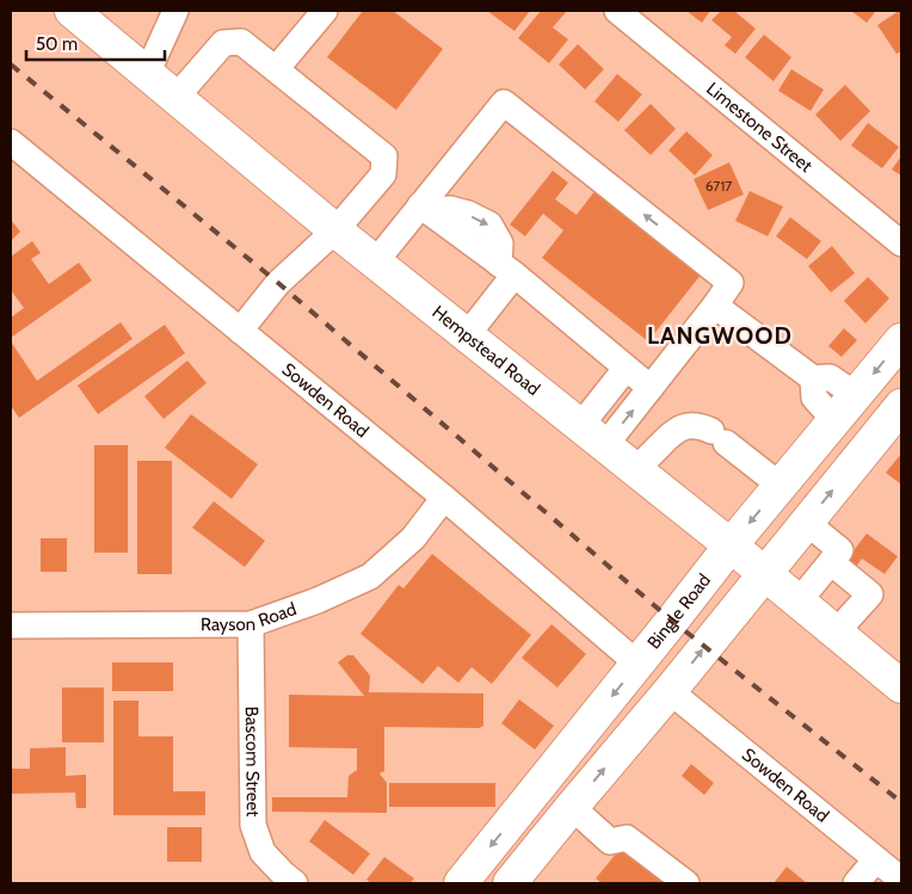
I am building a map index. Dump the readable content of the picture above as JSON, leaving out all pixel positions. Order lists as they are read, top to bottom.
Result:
{
  "streets": {
    "main road": ["Hempstead Road", "Bingle Road"],
    "street": [
      "Limestone Street",
      "Sowden Road",
      "Rayson Road",
      "Bascom Street"
    ]
  },
  "crossings": [
    ["Hempstead Road", "Bingle Road"],
    ["Sowden Road", "Bingle Road"],
    ["Sowden Road", "Rayson Road"],
    ["Rayson Road", "Bascom Street"]
  ],
  "districts": ["LANGWOOD"],
  "house_numbers": ["6717"],
  "scale_bar": "50 m"
}
